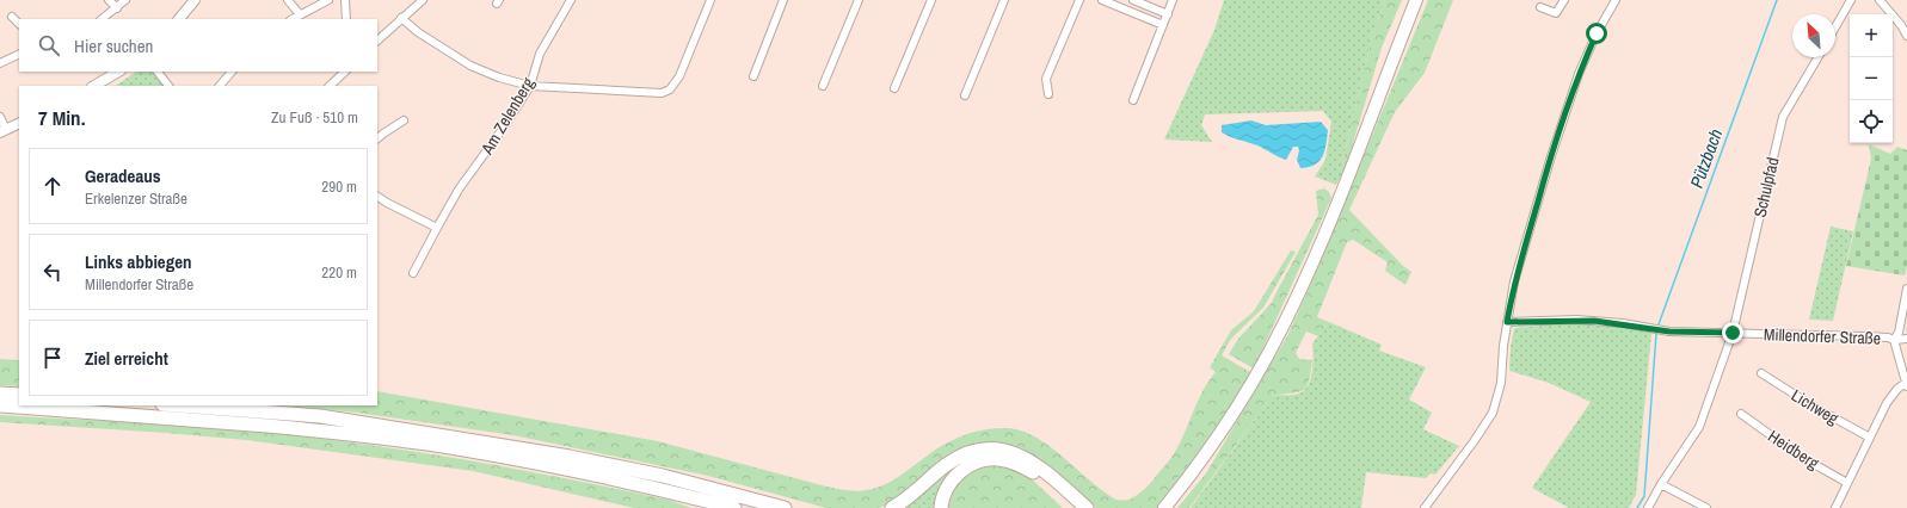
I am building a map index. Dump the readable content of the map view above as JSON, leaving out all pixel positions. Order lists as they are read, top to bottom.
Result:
{
  "streets": {
    "street": [
      "Am Zelenberg",
      "Schulpfad",
      "Millendorfer Straße",
      "Lichweg",
      "Heidberg"
    ]
  },
  "crossings": [
    ["Schulpfad", "Millendorfer Straße"]
  ],
  "water": ["Pützbach"],
  "north": "top left",
  "page": {
    "map_buttons": ["+", "−"],
    "search": "Hier suchen",
    "heading": ["7 Min.", "Zu Fuß · 510 m"],
    "list": [
      ["Geradeaus", "Erkelenzer Straße", "290 m"],
      ["Links abbiegen", "Millendorfer Straße", "220 m"],
      "Ziel erreicht"
    ]
  }
}
